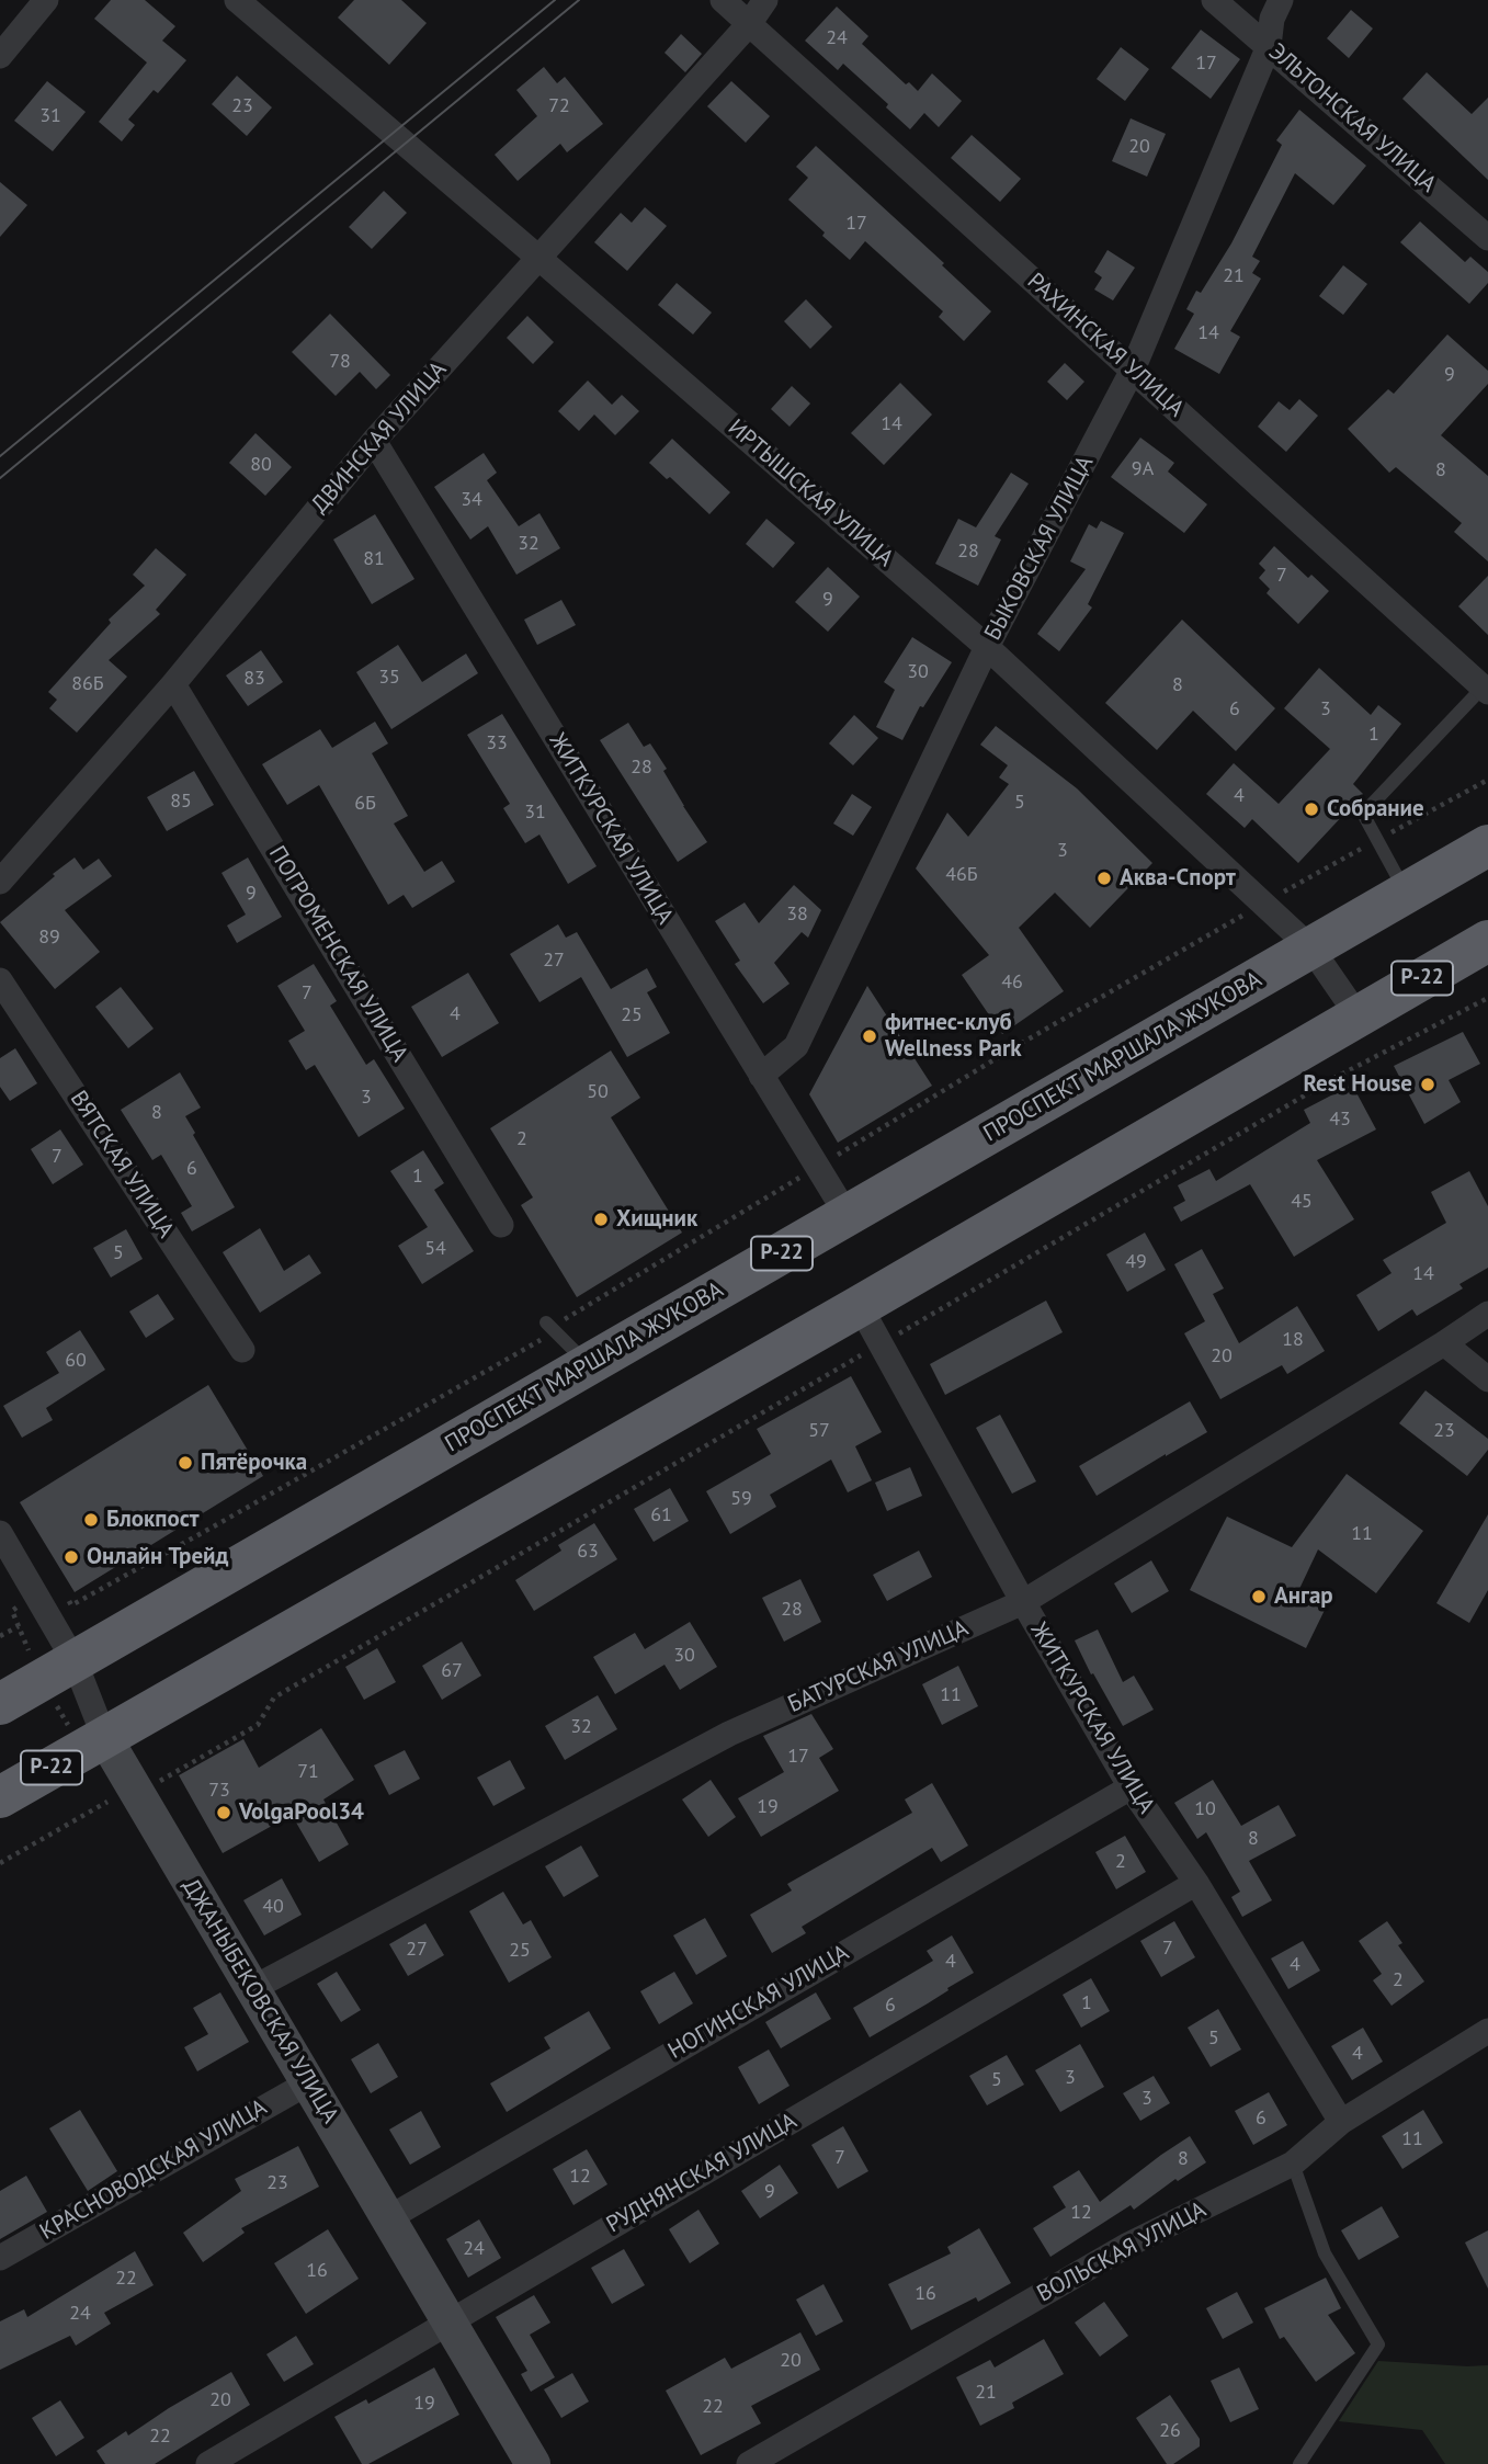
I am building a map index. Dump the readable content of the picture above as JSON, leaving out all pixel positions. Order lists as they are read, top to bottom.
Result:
{
  "streets": {
    "highway": ["Р-22", "ПРОСПЕКТ МАРШАЛА ЖУКОВА"],
    "main road": ["ДЖАНЫБЕКОВСКАЯ УЛИЦА"],
    "street": [
      "ЭЛЬТОНСКАЯ УЛИЦА",
      "РАХИНСКАЯ УЛИЦА",
      "ДВИНСКАЯ УЛИЦА",
      "ИРТЫШСКАЯ УЛИЦА",
      "БЫКОВСКАЯ УЛИЦА",
      "ЖИТКУРСКАЯ УЛИЦА",
      "ПОГРОМЕНСКАЯ УЛИЦА",
      "ВЯТСКАЯ УЛИЦА",
      "БАТУРСКАЯ УЛИЦА",
      "НОГИНСКАЯ УЛИЦА",
      "КРАСНОВОДСКАЯ УЛИЦА",
      "РУДНЯНСКАЯ УЛИЦА",
      "ВОЛЬСКАЯ УЛИЦА"
    ]
  },
  "crossings": [
    ["ЭЛЬТОНСКАЯ УЛИЦА", "БЫКОВСКАЯ УЛИЦА"],
    ["РАХИНСКАЯ УЛИЦА", "ДВИНСКАЯ УЛИЦА"],
    ["РАХИНСКАЯ УЛИЦА", "БЫКОВСКАЯ УЛИЦА"],
    ["ДВИНСКАЯ УЛИЦА", "ИРТЫШСКАЯ УЛИЦА"],
    ["ДВИНСКАЯ УЛИЦА", "ЖИТКУРСКАЯ УЛИЦА"],
    ["ДВИНСКАЯ УЛИЦА", "ПОГРОМЕНСКАЯ УЛИЦА"],
    ["ИРТЫШСКАЯ УЛИЦА", "БЫКОВСКАЯ УЛИЦА"],
    ["ИРТЫШСКАЯ УЛИЦА", "Р-22"],
    ["ИРТЫШСКАЯ УЛИЦА", "ПРОСПЕКТ МАРШАЛА ЖУКОВА"],
    ["БЫКОВСКАЯ УЛИЦА", "ЖИТКУРСКАЯ УЛИЦА"],
    ["ЖИТКУРСКАЯ УЛИЦА", "Р-22"],
    ["ЖИТКУРСКАЯ УЛИЦА", "ПРОСПЕКТ МАРШАЛА ЖУКОВА"],
    ["ЖИТКУРСКАЯ УЛИЦА", "БАТУРСКАЯ УЛИЦА"],
    ["ЖИТКУРСКАЯ УЛИЦА", "НОГИНСКАЯ УЛИЦА"],
    ["ЖИТКУРСКАЯ УЛИЦА", "РУДНЯНСКАЯ УЛИЦА"],
    ["ЖИТКУРСКАЯ УЛИЦА", "ВОЛЬСКАЯ УЛИЦА"],
    ["Р-22", "ДЖАНЫБЕКОВСКАЯ УЛИЦА"],
    ["ПРОСПЕКТ МАРШАЛА ЖУКОВА", "ДЖАНЫБЕКОВСКАЯ УЛИЦА"],
    ["БАТУРСКАЯ УЛИЦА", "ДЖАНЫБЕКОВСКАЯ УЛИЦА"],
    ["ДЖАНЫБЕКОВСКАЯ УЛИЦА", "НОГИНСКАЯ УЛИЦА"],
    ["ДЖАНЫБЕКОВСКАЯ УЛИЦА", "КРАСНОВОДСКАЯ УЛИЦА"],
    ["ДЖАНЫБЕКОВСКАЯ УЛИЦА", "РУДНЯНСКАЯ УЛИЦА"]
  ],
  "places": [
    "Собрание",
    "Аква-Спорт",
    "фитнес-клуб Wellness Park",
    "Rest House",
    "Хищник",
    "Пятёрочка",
    "Блокпост",
    "Онлайн Трейд",
    "Ангар",
    "VolgaPool34"
  ],
  "house_numbers": [
    "24",
    "17",
    "23",
    "72",
    "31",
    "20",
    "17",
    "21",
    "14",
    "78",
    "9",
    "14",
    "80",
    "9А",
    "8",
    "34",
    "32",
    "28",
    "81",
    "7",
    "9",
    "30",
    "35",
    "83",
    "86Б",
    "8",
    "6",
    "3",
    "1",
    "33",
    "28",
    "4",
    "85",
    "5",
    "6Б",
    "31",
    "3",
    "46Б",
    "9",
    "38",
    "89",
    "27",
    "46",
    "7",
    "4",
    "25",
    "50",
    "3",
    "8",
    "43",
    "2",
    "7",
    "6",
    "1",
    "45",
    "54",
    "5",
    "49",
    "14",
    "18",
    "20",
    "60",
    "57",
    "23",
    "59",
    "61",
    "11",
    "63",
    "28",
    "30",
    "67",
    "11",
    "32",
    "17",
    "71",
    "73",
    "19",
    "10",
    "8",
    "2",
    "40",
    "7",
    "27",
    "25",
    "4",
    "4",
    "2",
    "1",
    "6",
    "5",
    "4",
    "3",
    "5",
    "3",
    "6",
    "11",
    "7",
    "8",
    "12",
    "23",
    "9",
    "12",
    "24",
    "16",
    "22",
    "16",
    "24",
    "20",
    "21",
    "20",
    "19",
    "22",
    "26",
    "22"
  ]
}
